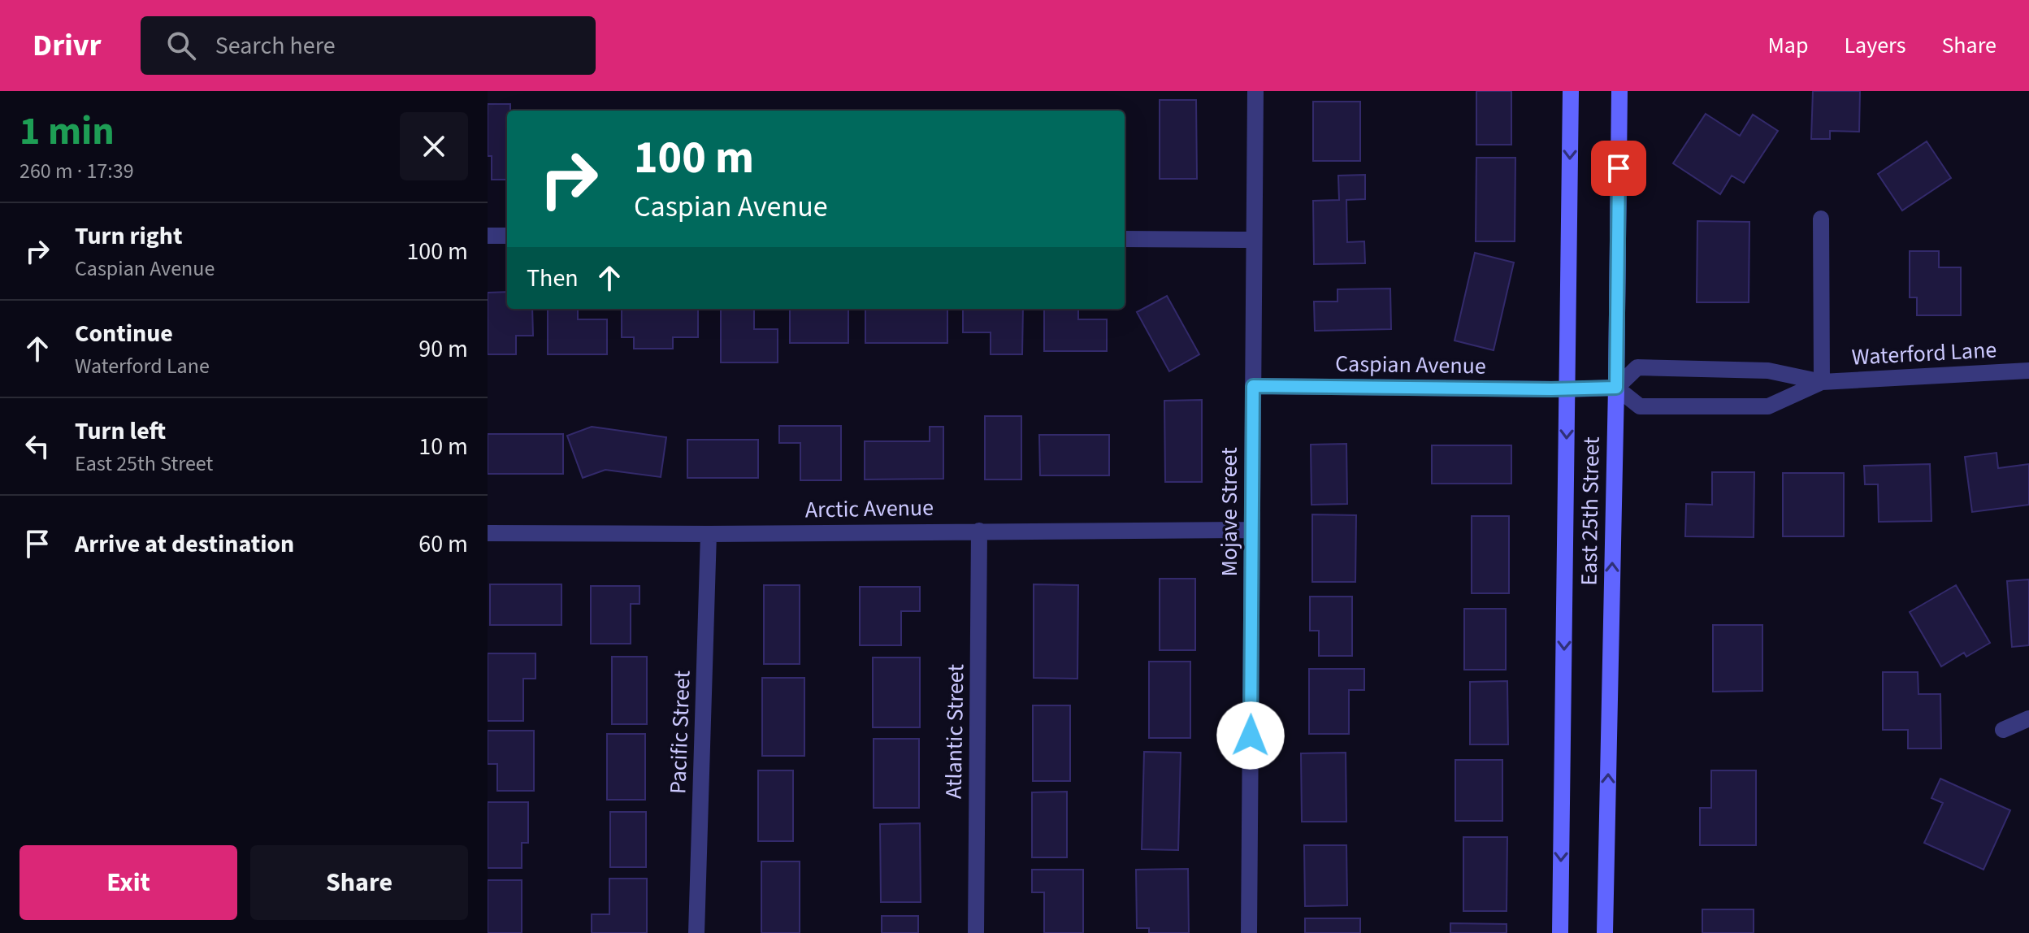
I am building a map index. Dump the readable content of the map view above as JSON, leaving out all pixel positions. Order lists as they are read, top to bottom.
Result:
{
  "streets": {
    "street": [
      "Waterford Lane",
      "Caspian Avenue",
      "Arctic Avenue",
      "East 25th Street",
      "Mojave Street",
      "Atlantic Street",
      "Pacific Street"
    ]
  },
  "crossings": [
    ["Waterford Lane", "East 25th Street"],
    ["Caspian Avenue", "East 25th Street"],
    ["Caspian Avenue", "Mojave Street"],
    ["Arctic Avenue", "Mojave Street"],
    ["Arctic Avenue", "Atlantic Street"],
    ["Arctic Avenue", "Pacific Street"]
  ],
  "page": {
    "header": "Drivr",
    "search": "Search here",
    "nav": ["Map", "Layers", "Share"],
    "heading": ["1 min", "260 m · 17:39"],
    "turn": ["100 m", "Caspian Avenue"],
    "list": [
      {
        "name": "Turn right",
        "note": "Caspian Avenue",
        "value": "100 m"
      },
      {
        "name": "Continue",
        "note": "Waterford Lane",
        "value": "90 m"
      },
      {
        "name": "Turn left",
        "note": "East 25th Street",
        "value": "10 m"
      },
      {
        "name": "Arrive at destination",
        "value": "60 m"
      }
    ],
    "then": "Then",
    "buttons": ["Exit", "Share"]
  }
}
